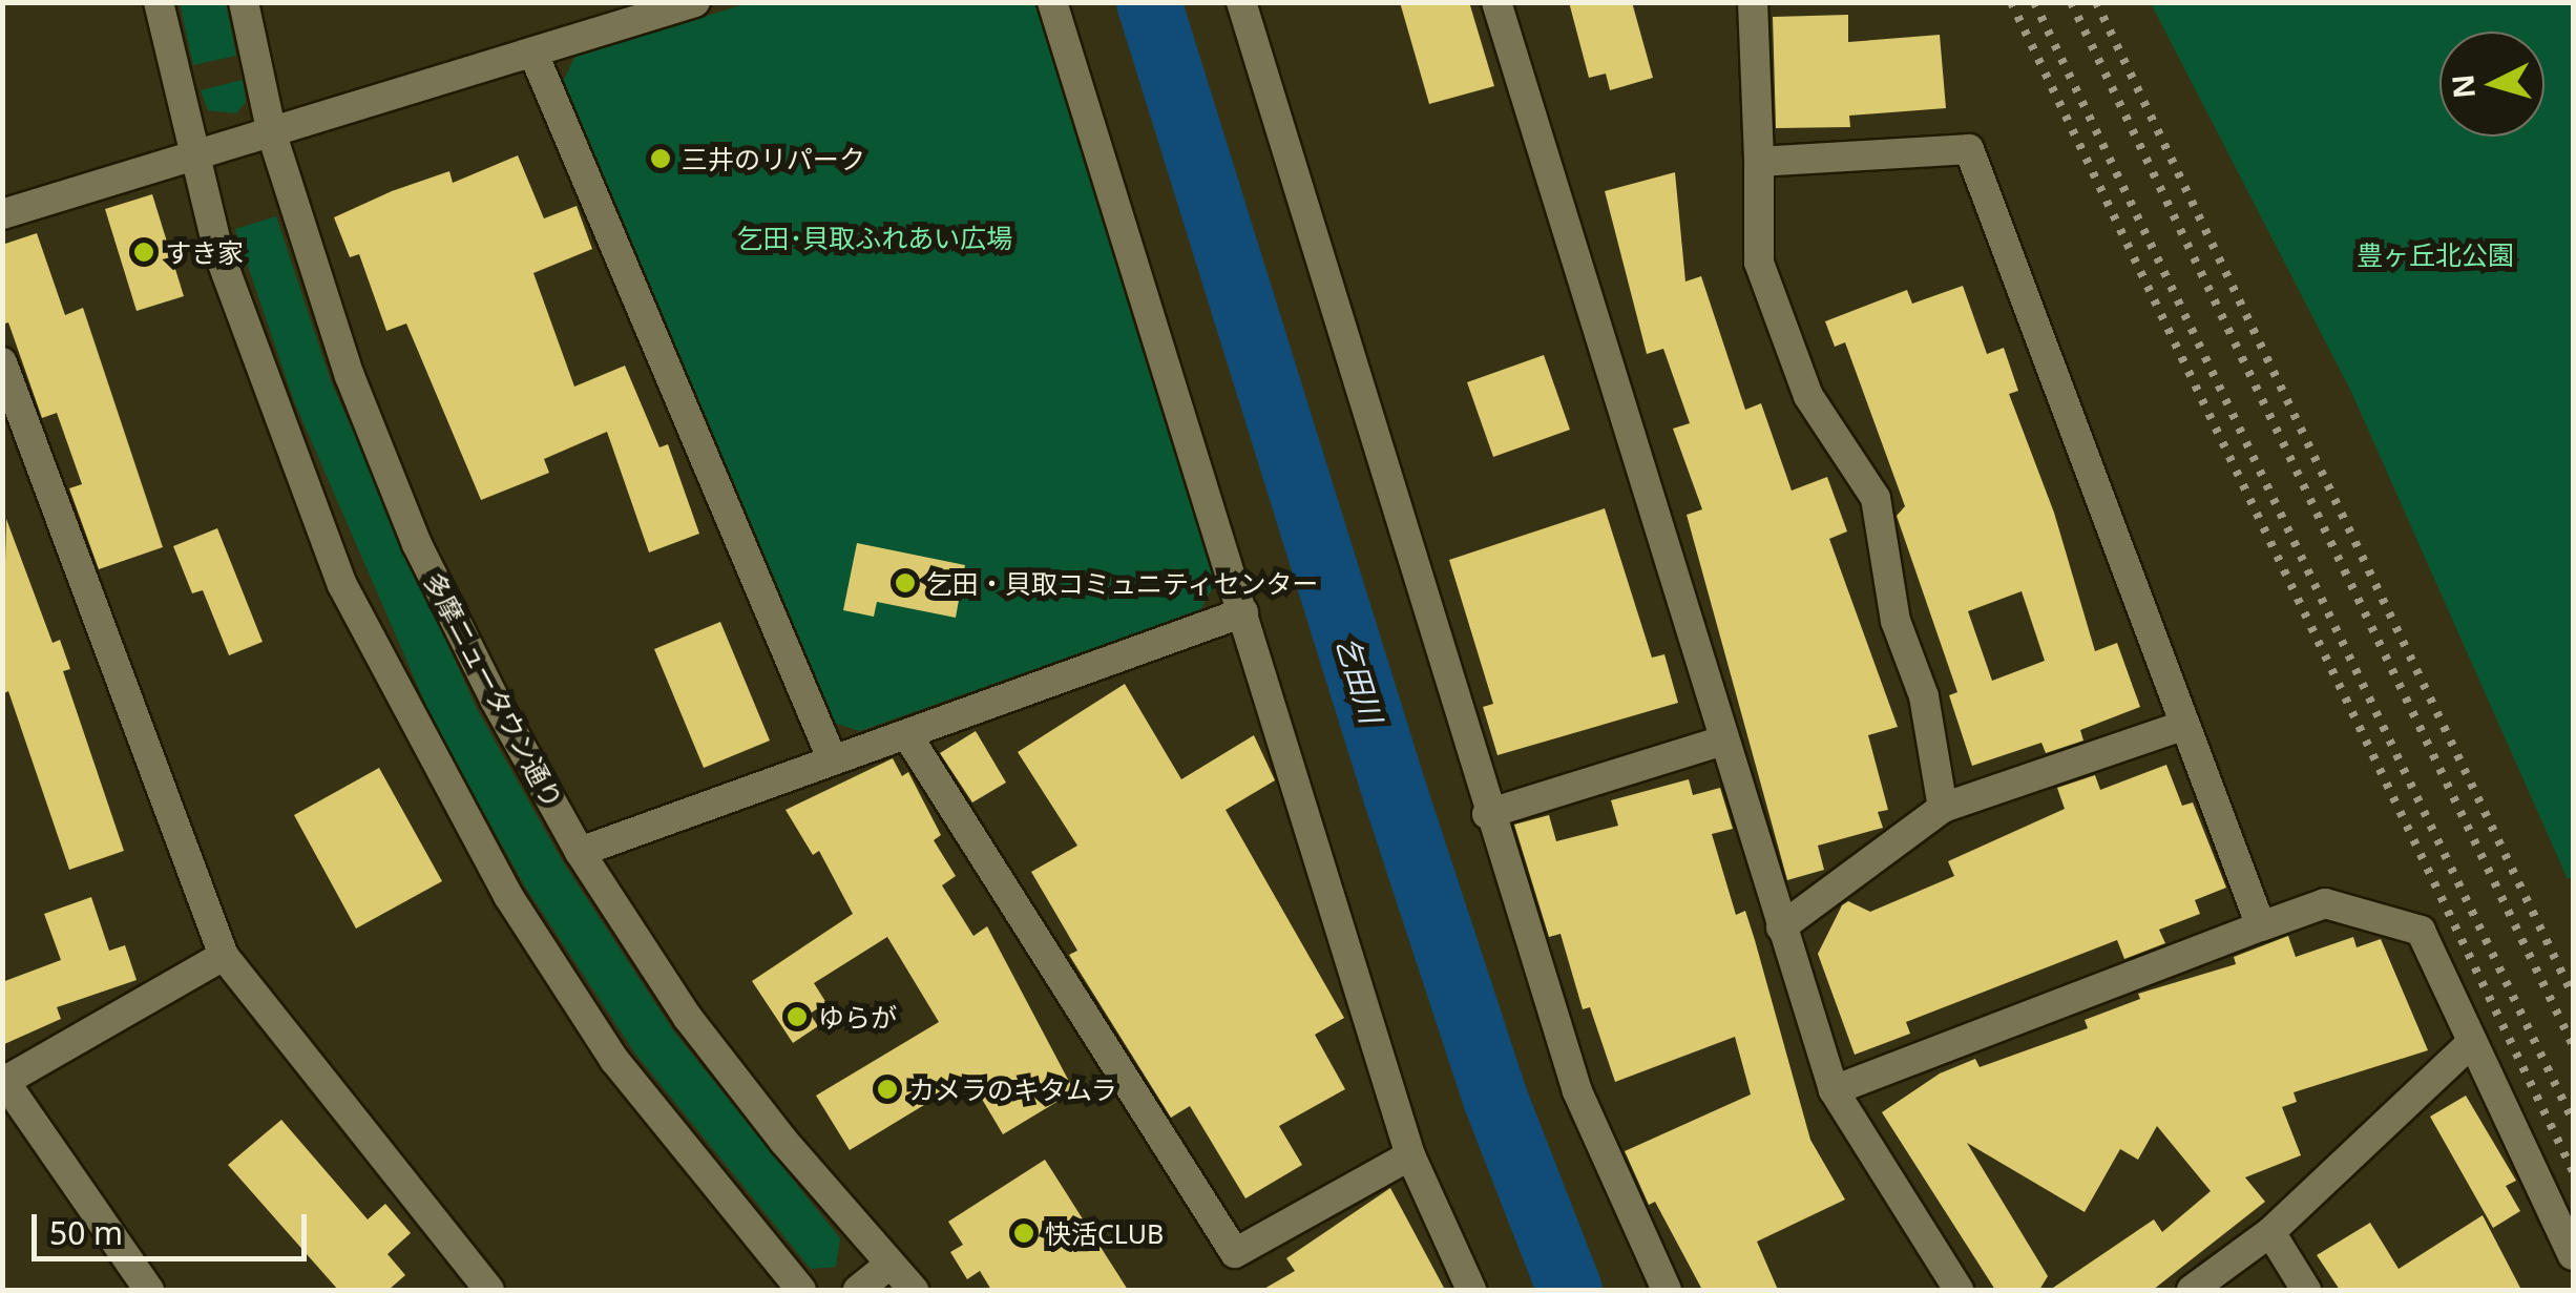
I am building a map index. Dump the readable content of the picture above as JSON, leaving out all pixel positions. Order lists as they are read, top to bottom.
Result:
{
  "streets": {
    "street": ["多摩ニュータウン通り"]
  },
  "water": ["乞田川"],
  "parks": ["乞田･貝取ふれあい広場", "豊ヶ丘北公園"],
  "places": [
    "三井のリパーク",
    "すき家",
    "乞田・貝取コミュニティセンター",
    "ゆらが",
    "カメラのキタムラ",
    "快活CLUB"
  ],
  "scale_bar": "50 m",
  "north": "left"
}
